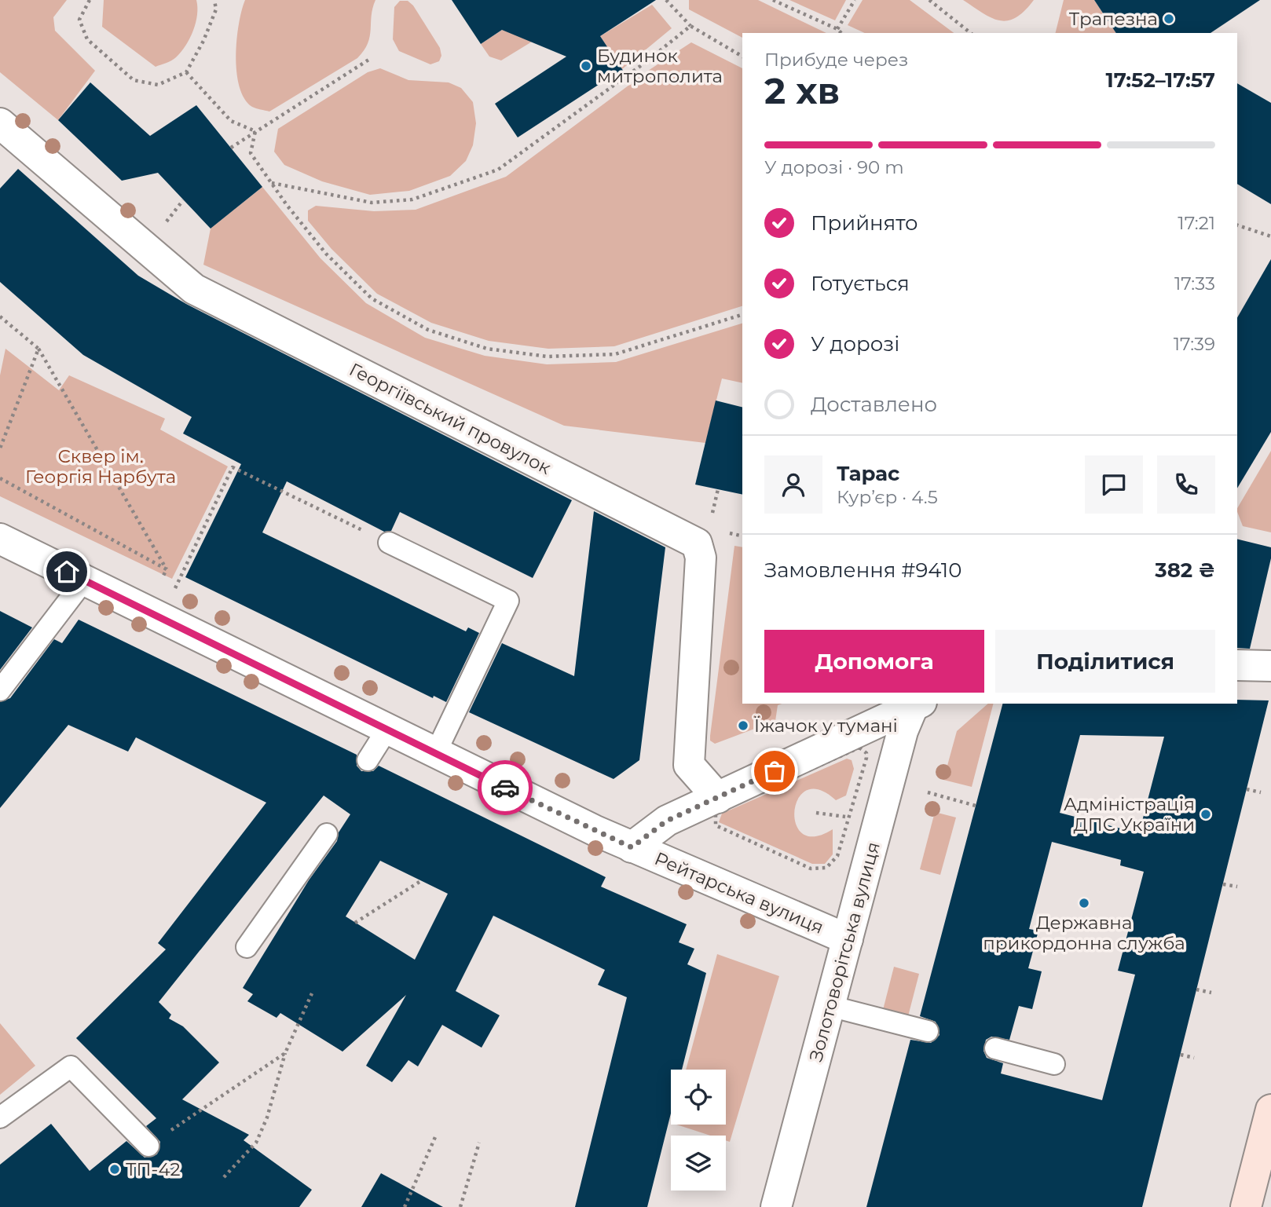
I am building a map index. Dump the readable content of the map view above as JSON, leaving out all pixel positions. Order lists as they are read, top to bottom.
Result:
{
  "streets": {
    "street": ["Георгіївський провулок", "Рейтарська вулиця", "Золотоворітська вулиця"]
  },
  "crossings": [
    ["Георгіївський провулок", "Рейтарська вулиця"],
    ["Рейтарська вулиця", "Золотоворітська вулиця"]
  ],
  "parks": ["Сквер ім. Георгія Нарбута"],
  "places": [
    "Трапезна",
    "Будинок митрополита",
    "Їжачок у тумані",
    "Адміністрація ДПС України",
    "Державна прикордонна служба",
    "ТП-42"
  ],
  "page": {
    "heading": ["2 хв", "Прибуде через", "17:52–17:57"],
    "panel": [
      "Тарас",
      "Кур’єр · 4.5",
      "Замовлення #9410",
      "382 ₴"
    ],
    "bar": "У дорозі · 90 m",
    "list": [
      ["Прийнято", "17:21"],
      ["Готується", "17:33"],
      ["У дорозі", "17:39"],
      "Доставлено"
    ],
    "buttons": ["Допомога", "Поділитися"]
  }
}
